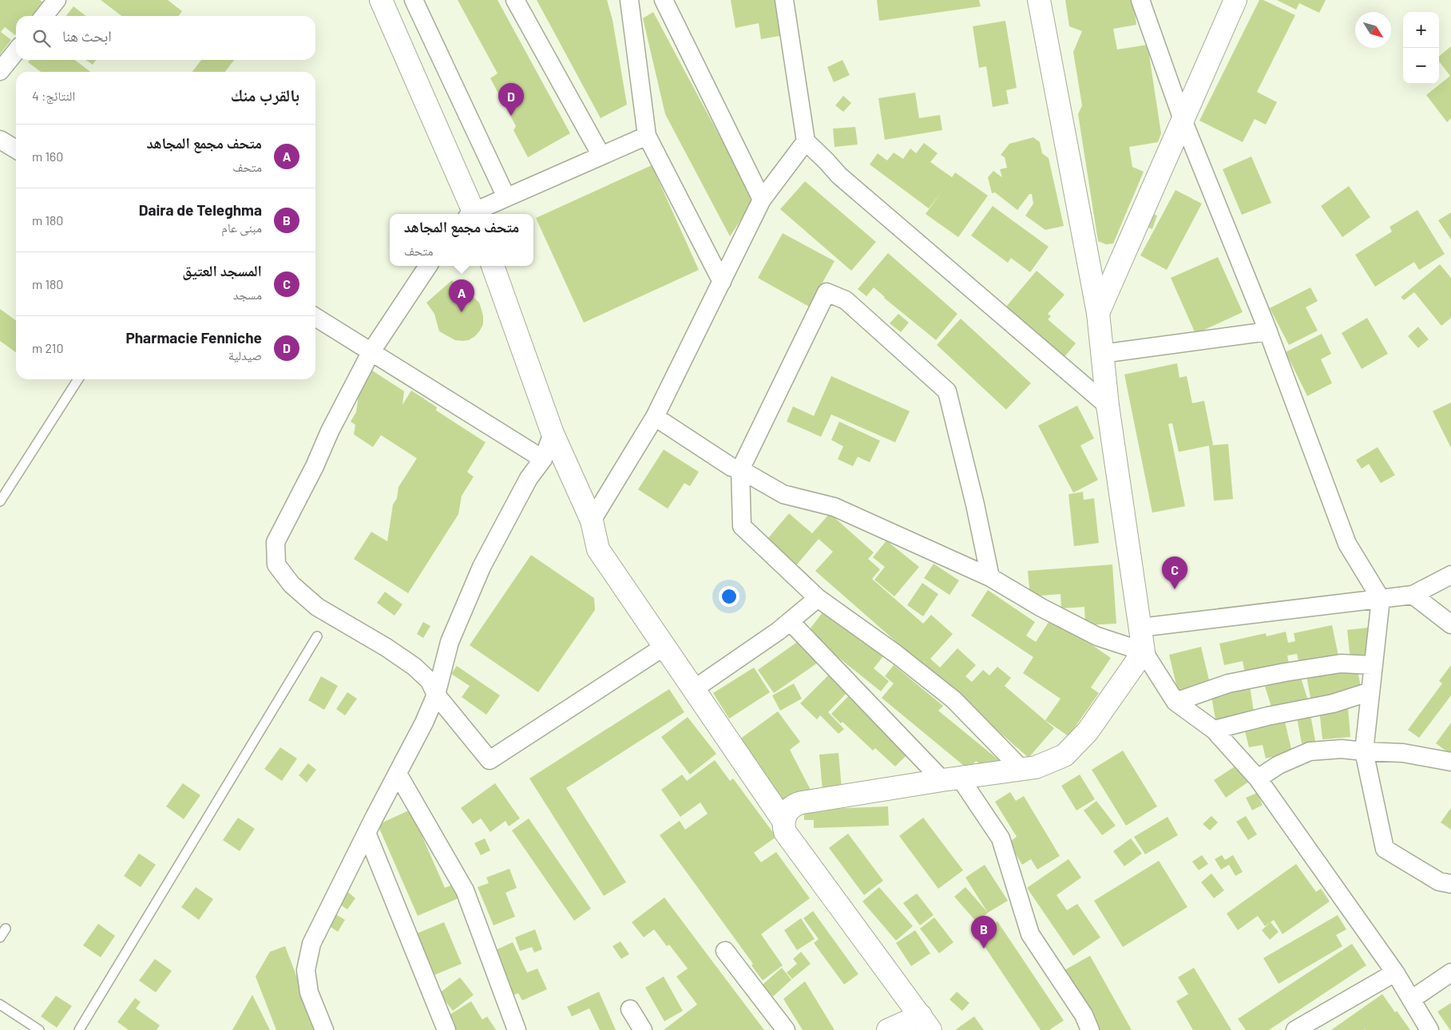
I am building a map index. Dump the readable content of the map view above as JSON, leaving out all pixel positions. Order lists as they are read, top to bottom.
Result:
{
  "north": "bottom right",
  "page": {
    "map_buttons": ["+", "−"],
    "search": "ابحث هنا",
    "heading": ["بالقرب منك", "النتائج: 4"],
    "pins": [
      "D",
      "A",
      "C",
      "B"
    ],
    "list": [
      {
        "mark": "A",
        "name": "متحف مجمع المجاهد",
        "note": "متحف",
        "value": "160 m"
      },
      {
        "mark": "B",
        "name": "Daira de Teleghma",
        "note": "مبنى عام",
        "value": "180 m"
      },
      {
        "mark": "C",
        "name": "المسجد العتيق",
        "note": "مسجد",
        "value": "180 m"
      },
      {
        "mark": "D",
        "name": "Pharmacie Fenniche",
        "note": "صيدلية",
        "value": "210 m"
      }
    ],
    "popup": ["متحف مجمع المجاهد", "متحف"]
  }
}
